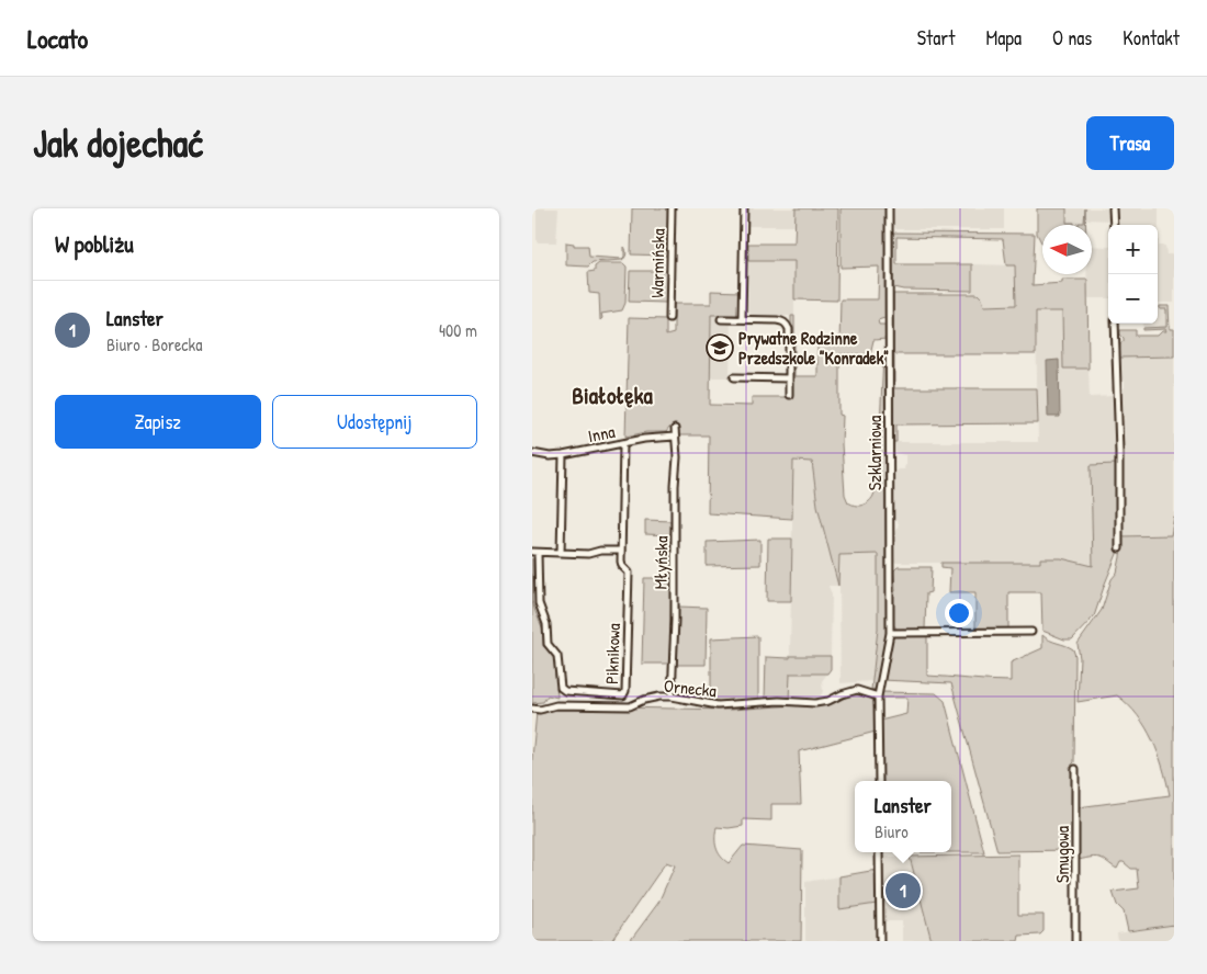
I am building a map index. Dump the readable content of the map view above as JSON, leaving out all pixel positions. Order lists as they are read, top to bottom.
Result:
{
  "streets": {
    "street": [
      "Warmińska",
      "Inna",
      "Szklarniowa",
      "Młyńska",
      "Piknikowa",
      "Ornecka",
      "Smugowa"
    ]
  },
  "crossings": [
    ["Inna", "Młyńska"],
    ["Inna", "Piknikowa"],
    ["Szklarniowa", "Ornecka"],
    ["Młyńska", "Ornecka"]
  ],
  "districts": ["Białołęka"],
  "places": {
    "school or university": ["Prywatne Rodzinne Przedszkole \"Konradek\""]
  },
  "north": "left",
  "page": {
    "header": "Locato",
    "nav": [
      "Start",
      "Mapa",
      "O nas",
      "Kontakt"
    ],
    "buttons": [
      "Trasa",
      ["Zapisz", "Udostępnij"]
    ],
    "title": "Jak dojechać",
    "heading": "W pobliżu",
    "map_buttons": ["+", "−"],
    "list": [
      {
        "mark": "1",
        "name": "Lanster",
        "note": "Biuro · Borecka",
        "value": "400 m"
      }
    ],
    "popup": ["Lanster", "Biuro"],
    "pins": "1"
  }
}
